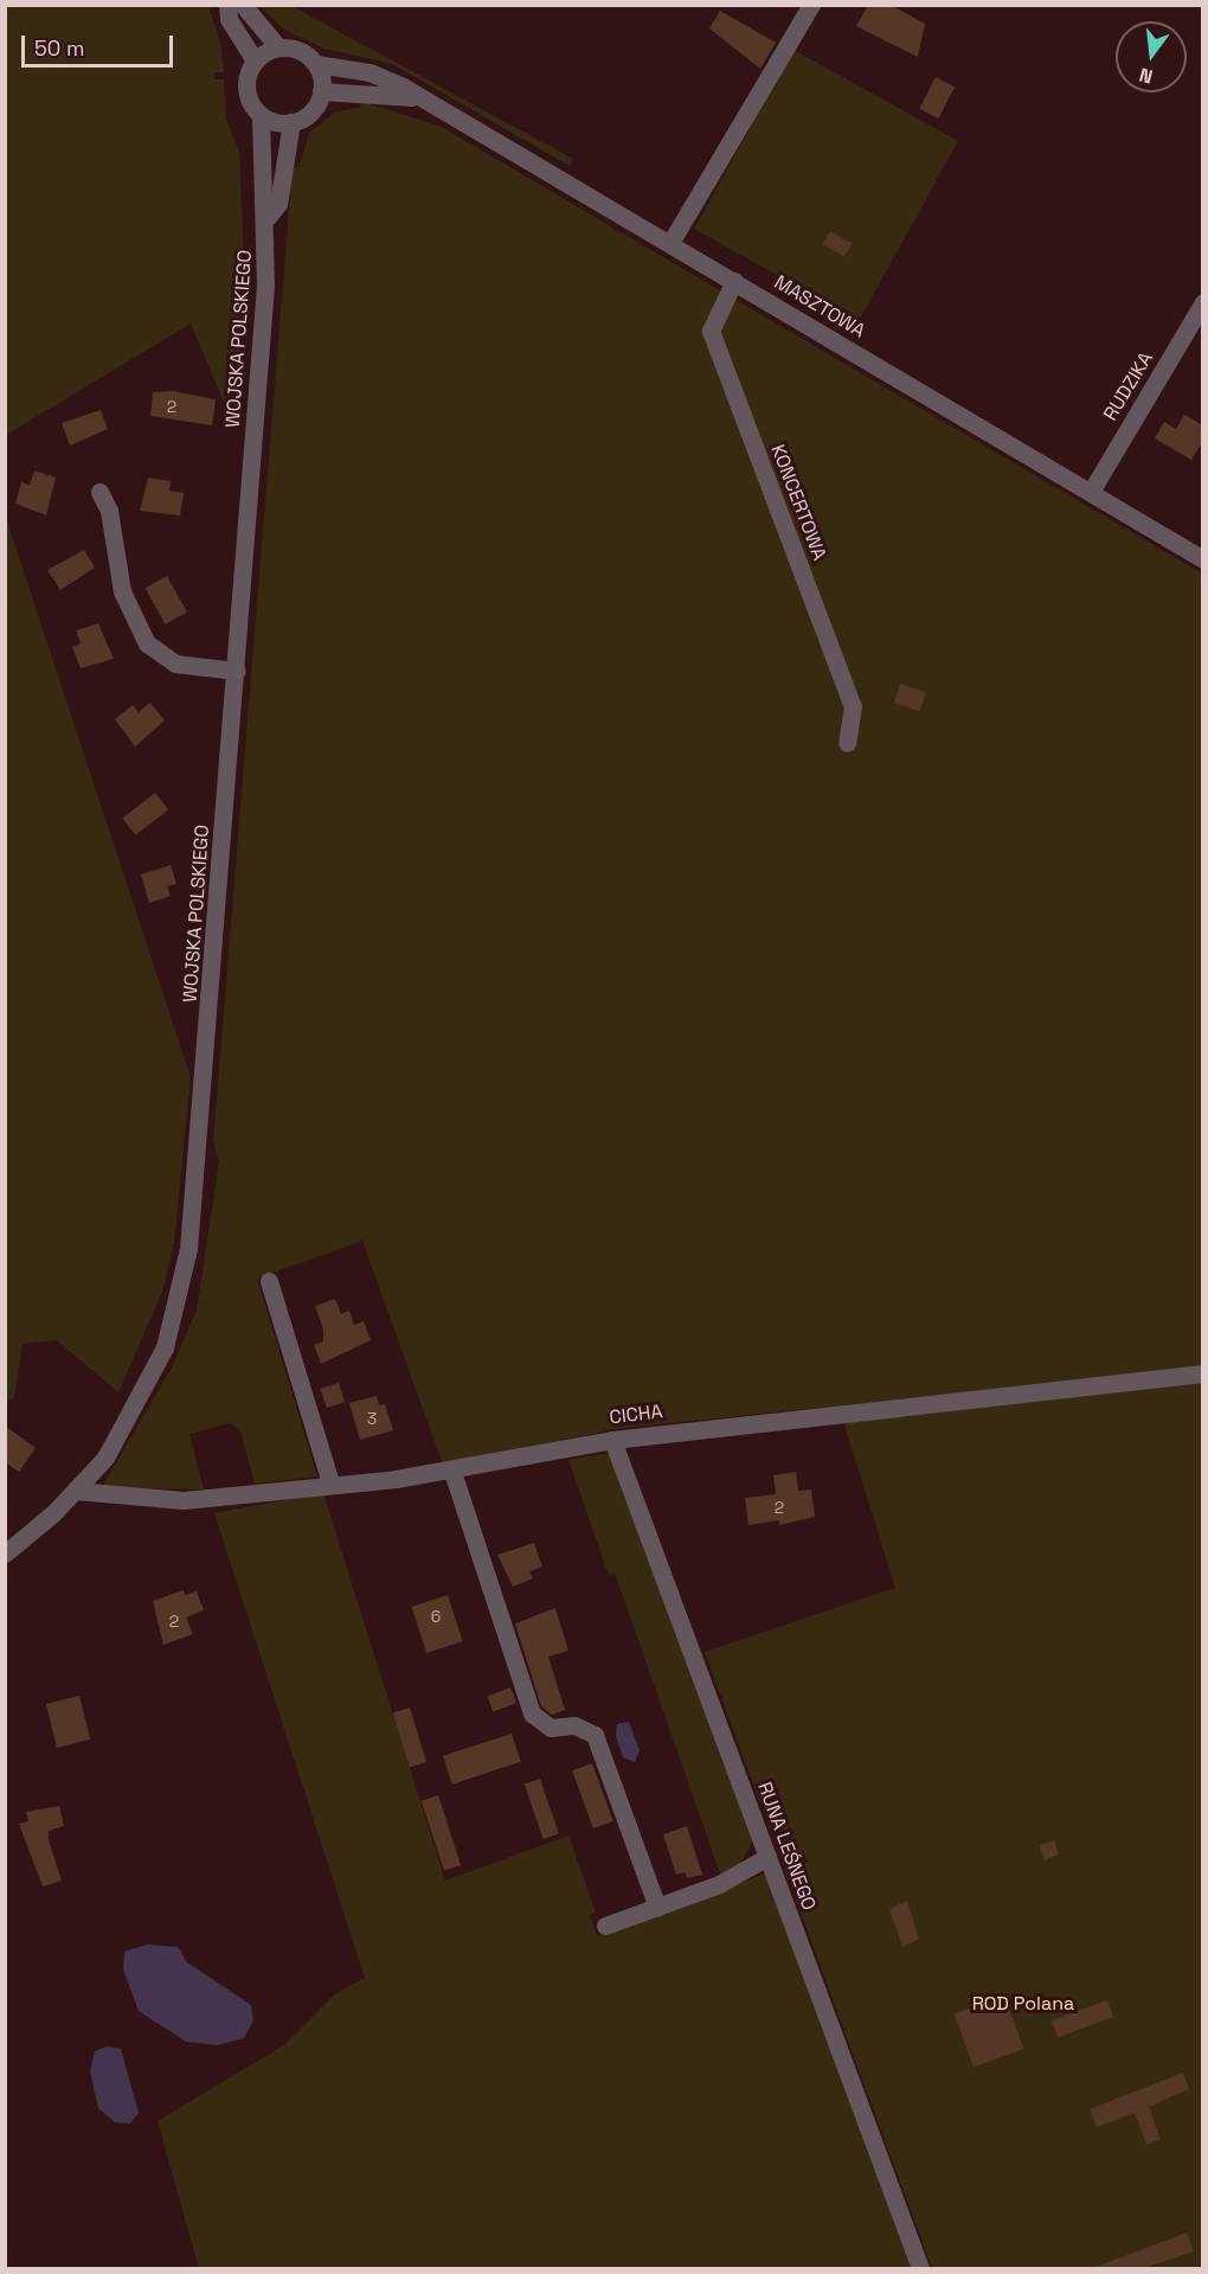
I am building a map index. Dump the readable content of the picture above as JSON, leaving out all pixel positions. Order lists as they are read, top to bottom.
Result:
{
  "streets": {
    "street": [
      "MASZTOWA",
      "WOJSKA POLSKIEGO",
      "RUDZIKA",
      "KONCERTOWA",
      "CICHA",
      "RUNA LEŚNEGO"
    ]
  },
  "crossings": [
    ["MASZTOWA", "WOJSKA POLSKIEGO"],
    ["MASZTOWA", "RUDZIKA"],
    ["MASZTOWA", "KONCERTOWA"],
    ["WOJSKA POLSKIEGO", "CICHA"],
    ["CICHA", "RUNA LEŚNEGO"]
  ],
  "parks": ["ROD Polana"],
  "house_numbers": [
    "2",
    "3",
    "2",
    "6",
    "2"
  ],
  "scale_bar": "50 m",
  "north": "bottom"
}
